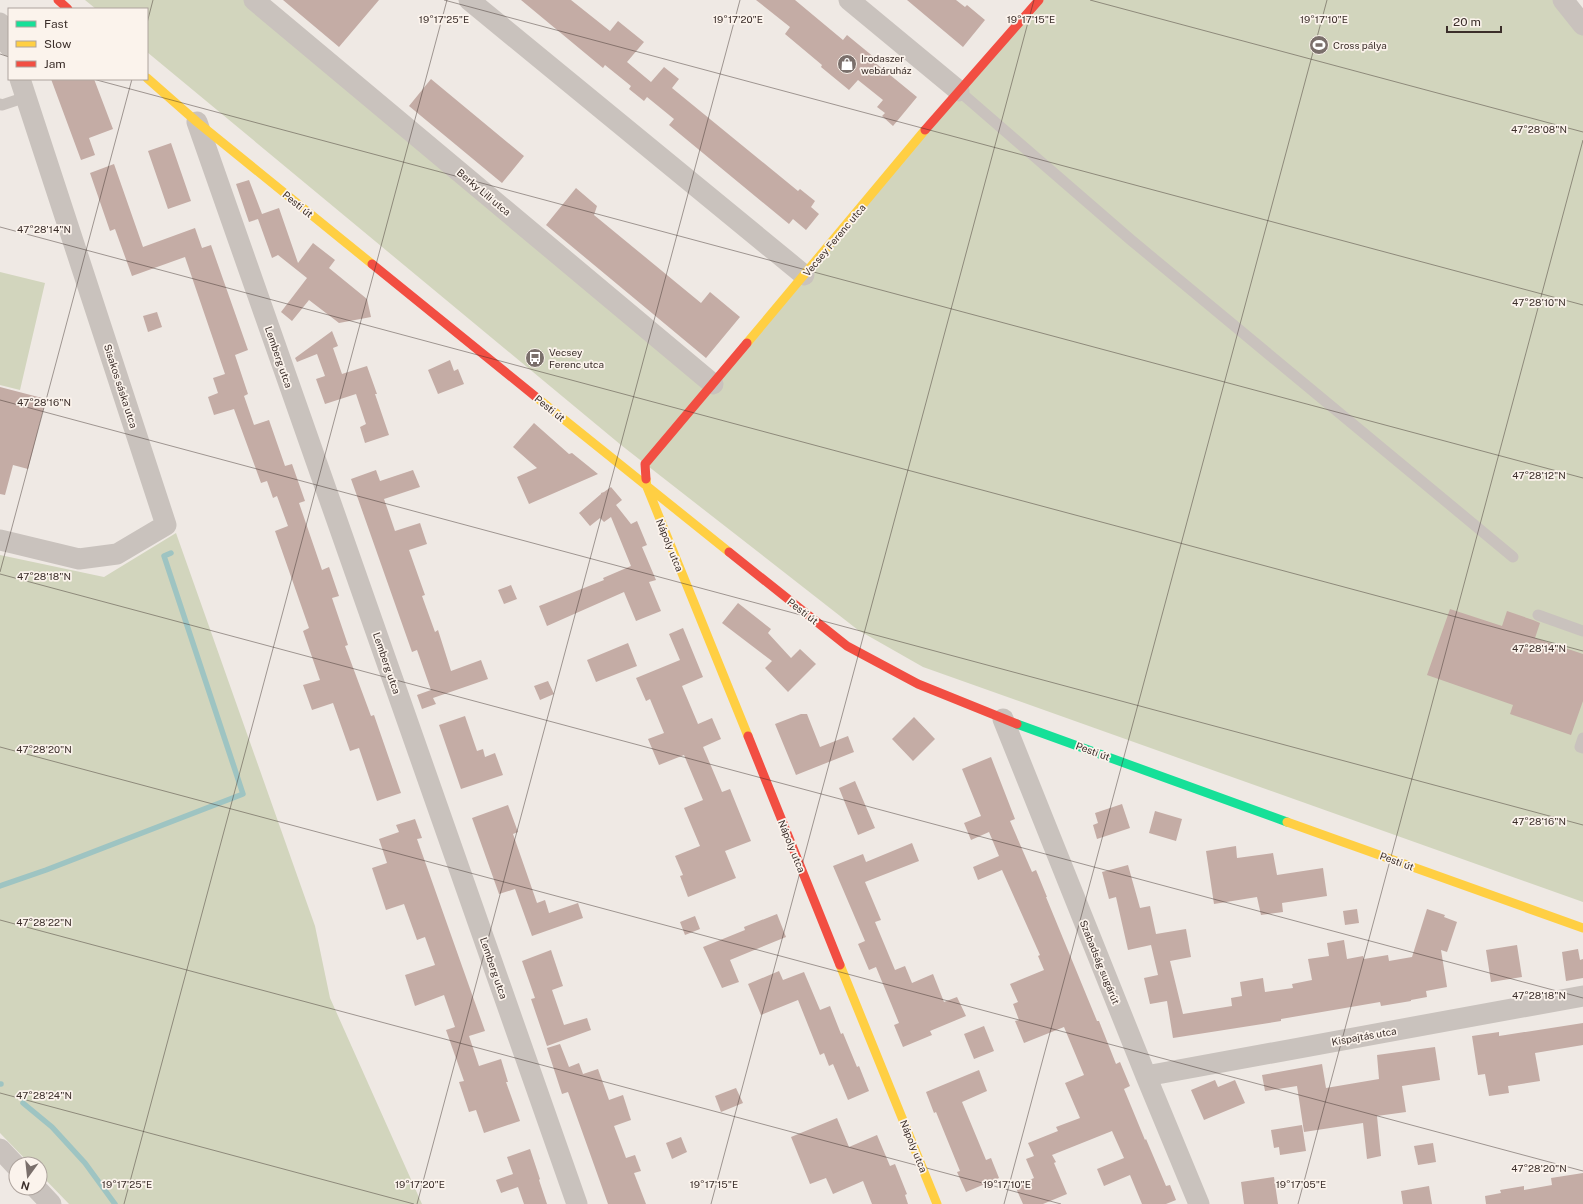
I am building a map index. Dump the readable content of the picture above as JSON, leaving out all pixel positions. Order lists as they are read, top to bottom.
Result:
{
  "streets": {
    "main road": ["Pesti út", "Vecsey Ferenc utca", "Nápoly utca"],
    "street": [
      "Berky Lili utca",
      "Lemberg utca",
      "Sisakos sáska utca",
      "Szabadság sugárút",
      "Kispajtás utca"
    ]
  },
  "crossings": [
    ["Berky Lili utca", "Vecsey Ferenc utca"],
    ["Pesti út", "Vecsey Ferenc utca"],
    ["Pesti út", "Lemberg utca"],
    ["Pesti út", "Nápoly utca"],
    ["Pesti út", "Szabadság sugárút"],
    ["Vecsey Ferenc utca", "Nápoly utca"],
    ["Szabadság sugárút", "Kispajtás utca"]
  ],
  "places": {
    "sports": ["Cross pálya"],
    "shop": ["Irodaszer webáruház"],
    "bus stop": ["Vecsey Ferenc utca"]
  },
  "legend": ["Fast", "Slow", "Jam"],
  "scale_bar": "20 m",
  "north": "bottom",
  "coordinates": [
    "19°17'25\"E",
    "19°17'20\"E",
    "19°17'10\"E",
    "19°17'15\"E",
    "47°28'08\"N",
    "47°28'14\"N",
    "47°28'10\"N",
    "47°28'16\"N",
    "47°28'12\"N",
    "47°28'18\"N",
    "47°28'20\"N",
    "47°28'22\"N",
    "47°28'24\"N",
    "19°17'05\"E"
  ]
}
